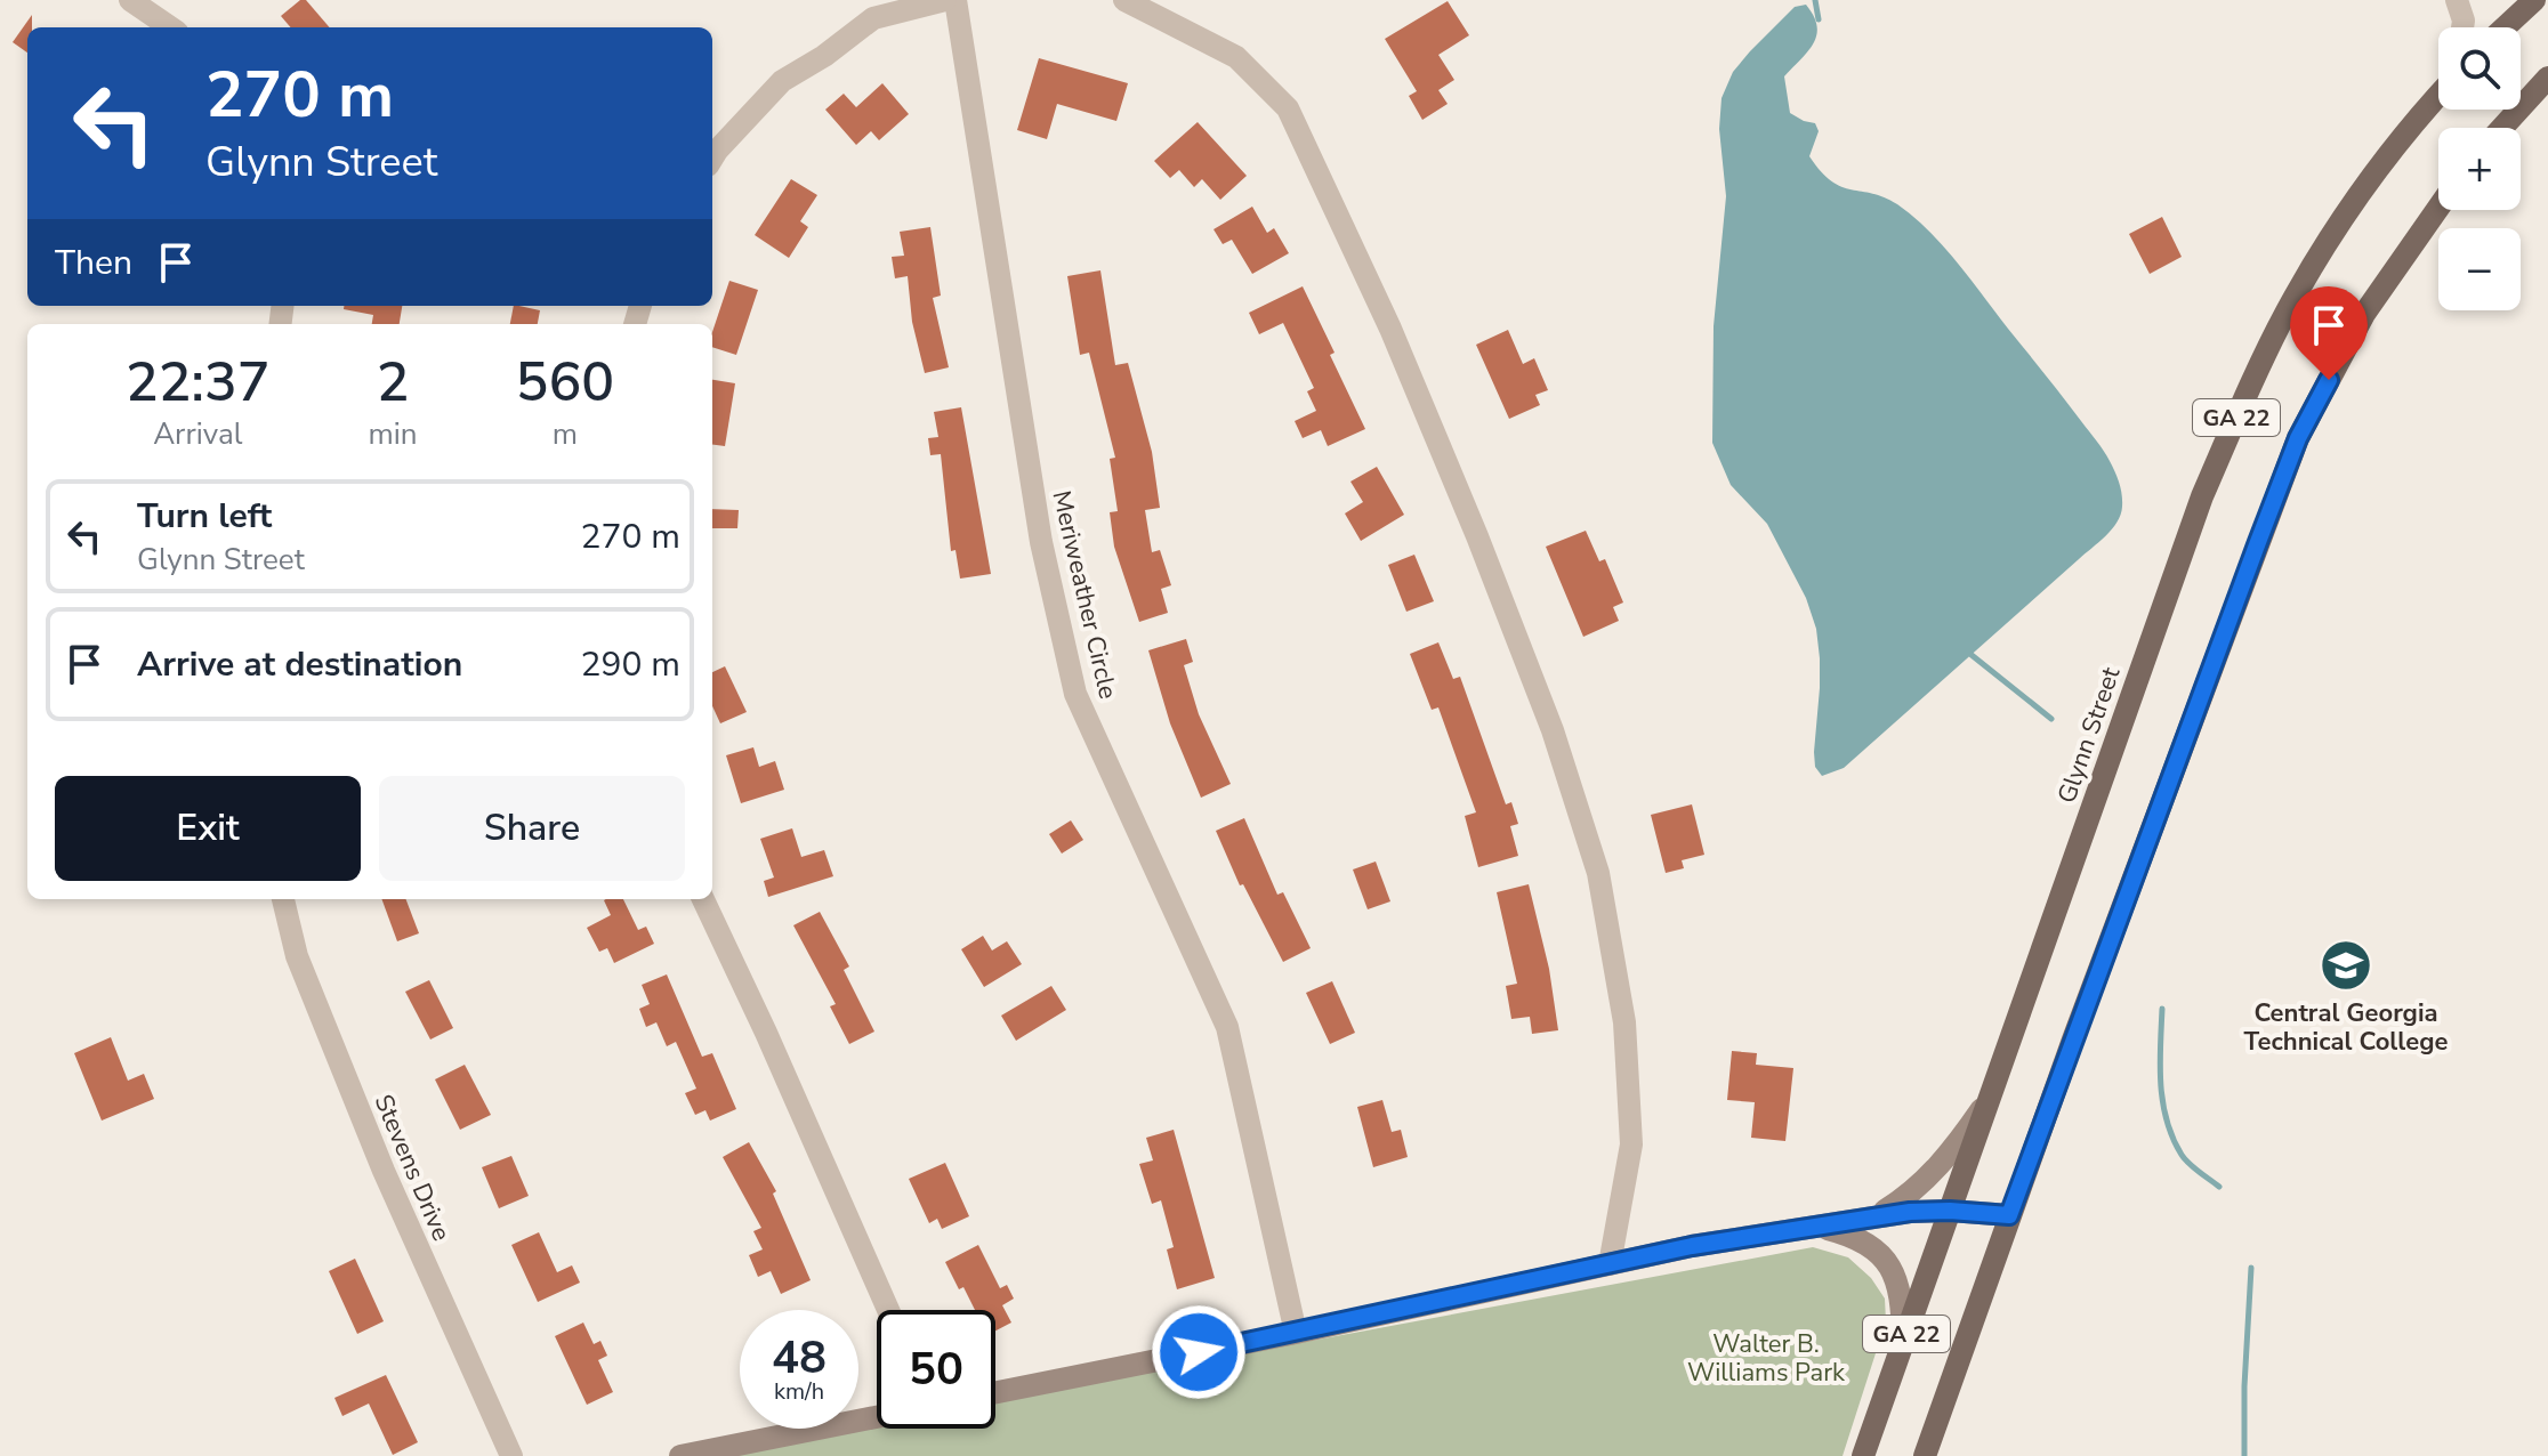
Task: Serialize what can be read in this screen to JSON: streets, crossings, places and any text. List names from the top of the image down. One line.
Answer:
{"streets":{"main road":["GA 22","Glynn Street"],"street":["Meriweather Circle","Stevens Drive"]},"parks":["Walter B. Williams Park"],"places":{"school or university":["Central Georgia Technical College"]},"page":{"map_buttons":["+","−"],"turn":["270 m","Glynn Street"],"then":"Then","eta":["22:37","Arrival","2","min","560","m"],"list":[{"name":"Turn left","note":"Glynn Street","value":"270 m"},{"name":"Arrive at destination","value":"290 m"}],"buttons":["Exit","Share"],"speed":"48 km/h","limit":"50"}}
